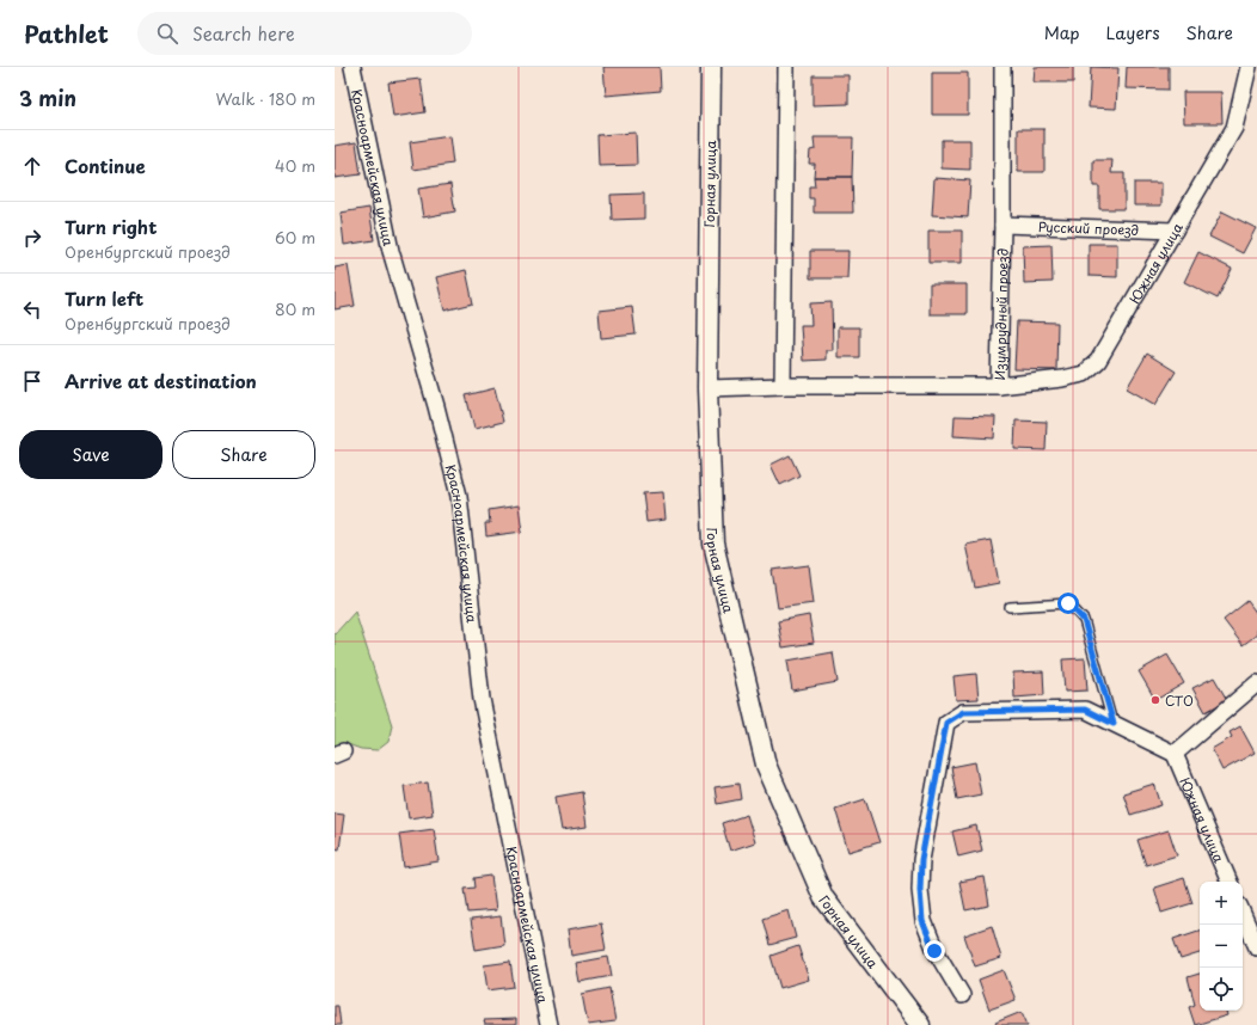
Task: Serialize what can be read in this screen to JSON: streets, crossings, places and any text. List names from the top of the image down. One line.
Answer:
{"streets":{"street":["Красноармейская улица","Горная улица","Русский проезд","Южная улица","Изумрудный проезд"]},"crossings":[["Горная улица","Изумрудный проезд"],["Русский проезд","Южная улица"],["Русский проезд","Изумрудный проезд"],["Южная улица","Изумрудный проезд"]],"places":["СТО"],"page":{"header":"Pathlet","search":"Search here","nav":["Map","Layers","Share"],"heading":["3 min","Walk · 180 m"],"list":[["Continue","40 m"],["Turn right","Оренбургский проезд","60 m"],["Turn left","Оренбургский проезд","80 m"],"Arrive at destination"],"buttons":["Save","Share"],"map_buttons":["+","−"]}}
